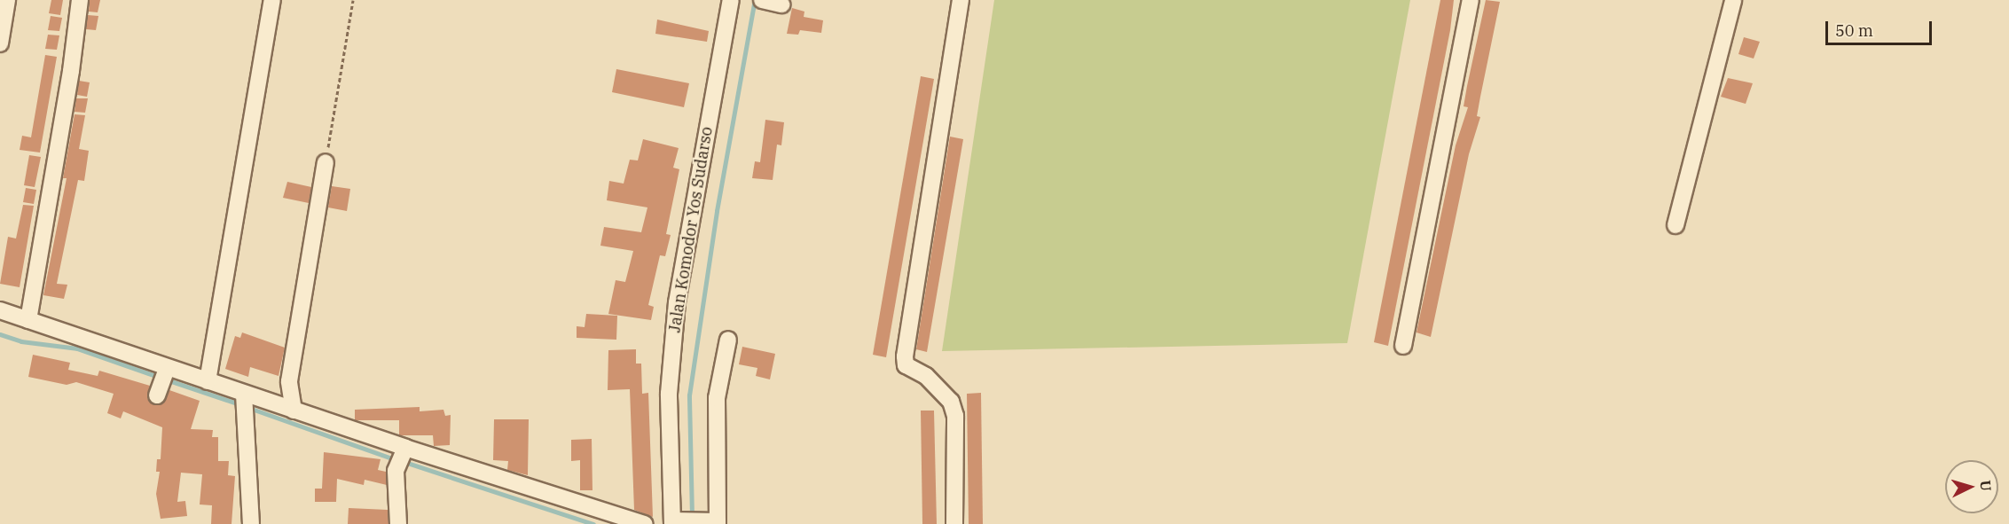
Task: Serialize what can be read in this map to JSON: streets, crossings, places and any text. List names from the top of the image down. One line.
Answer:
{"streets":{"street":["Jalan Komodor Yos Sudarso"]},"scale_bar":"50 m","north":"right"}
